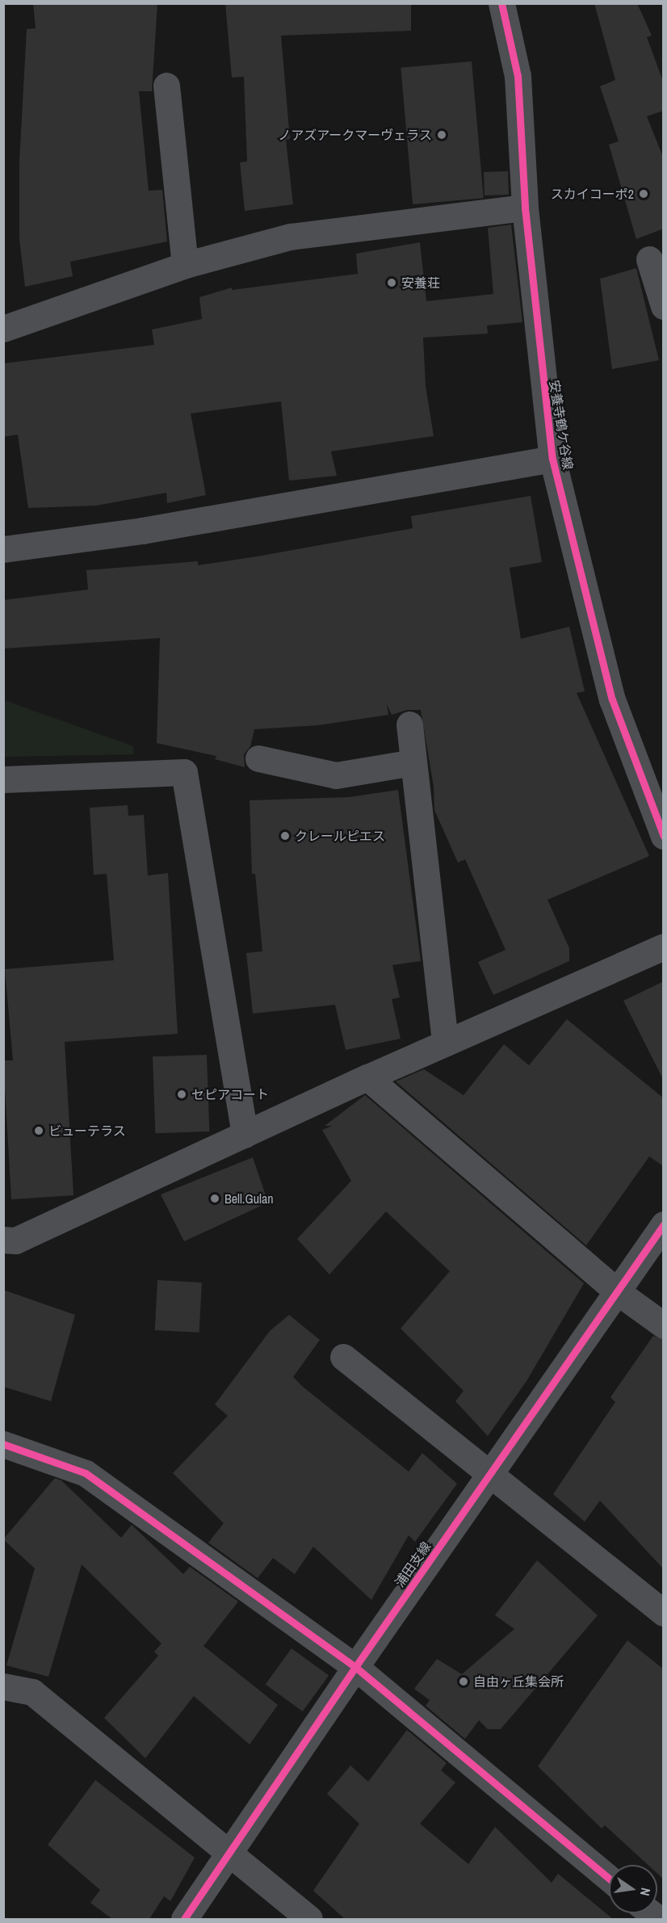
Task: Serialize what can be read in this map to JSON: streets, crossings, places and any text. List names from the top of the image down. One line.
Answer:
{"streets":{"street":["安養寺鶴ケ谷線","浦田支線"]},"places":["ノアズアークマーヴェラス","スカイコーポ2","安養荘","クレールピエス","セピアコート","ビューテラス","Bell.Gulan","自由ヶ丘集会所"],"north":"right"}
